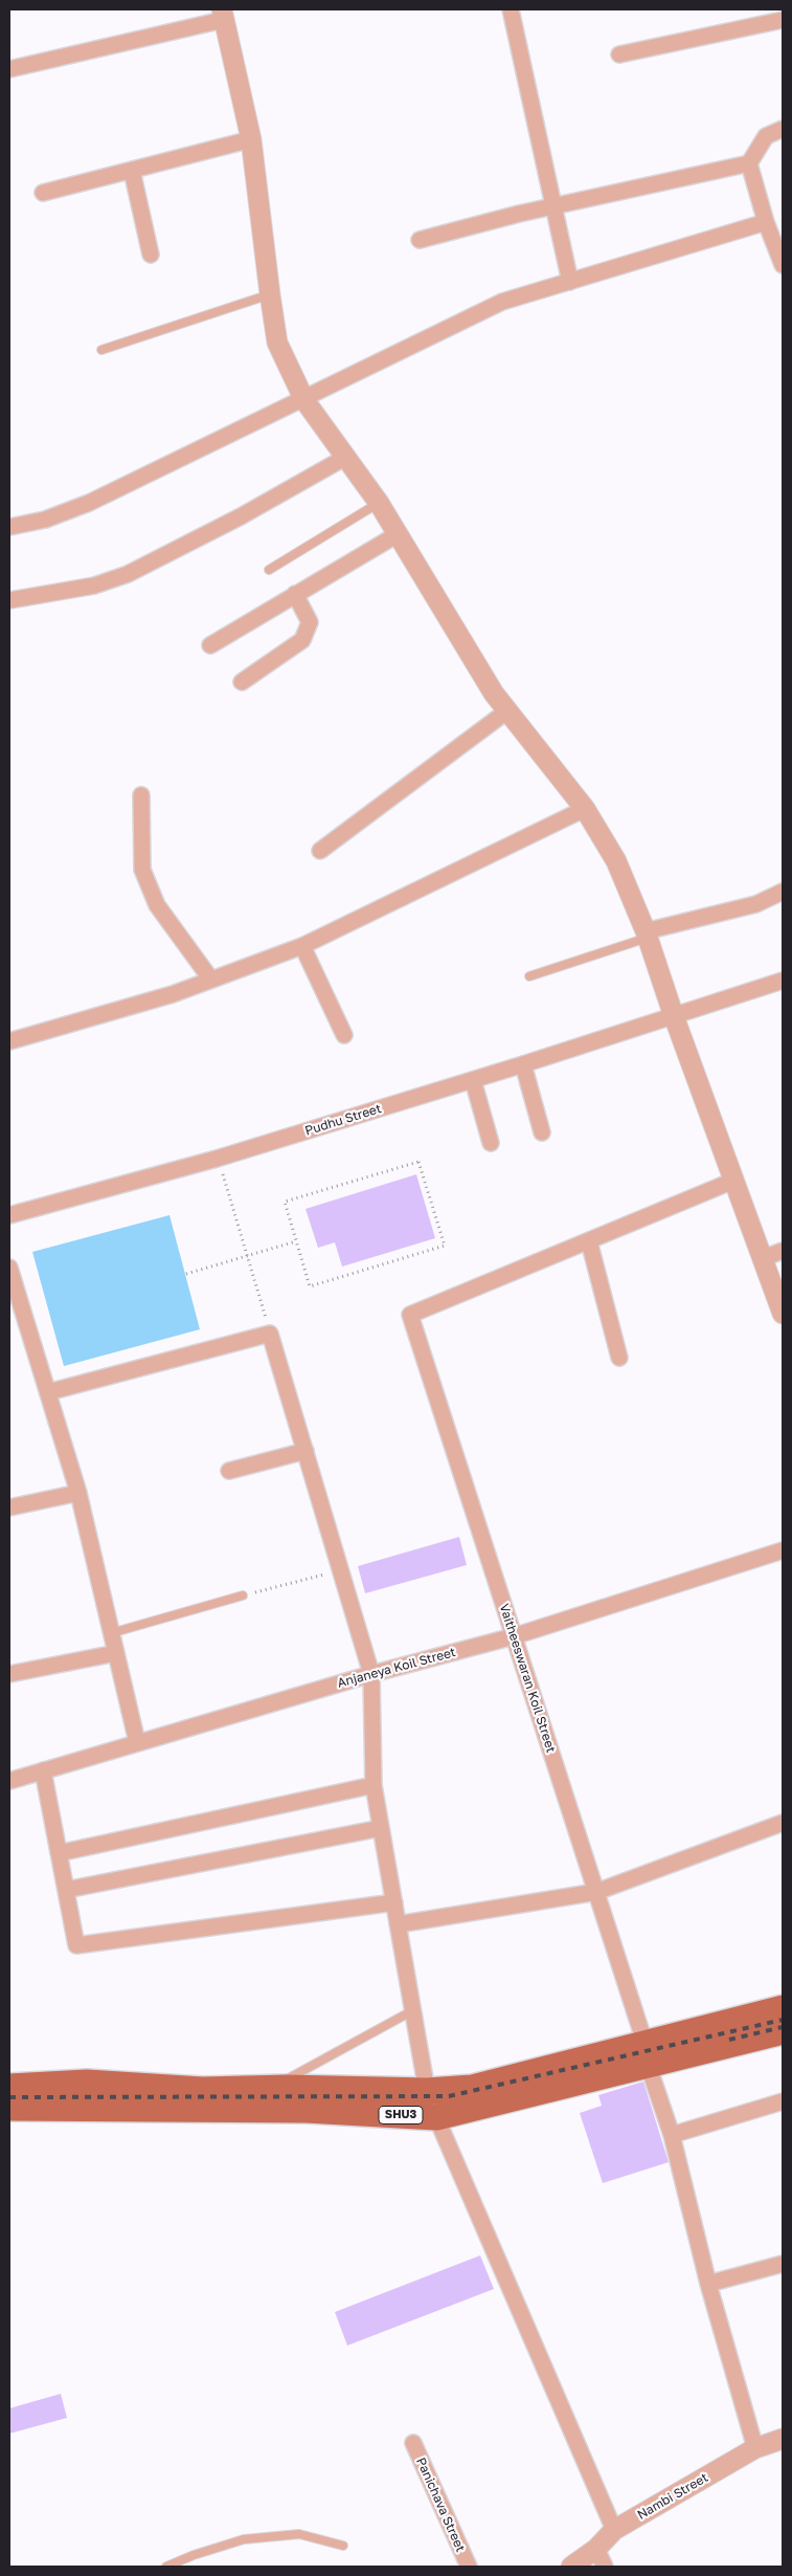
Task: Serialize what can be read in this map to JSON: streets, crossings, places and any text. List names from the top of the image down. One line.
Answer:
{"streets":{"main road":["SHU3"],"street":["Pudhu Street","Anjaneya Koil Street","Vaitheeswaran Koil Street","Nambi Street","Panichava Street"]},"crossings":[["Anjaneya Koil Street","Vaitheeswaran Koil Street"],["Vaitheeswaran Koil Street","SHU3"],["Vaitheeswaran Koil Street","Nambi Street"]]}
